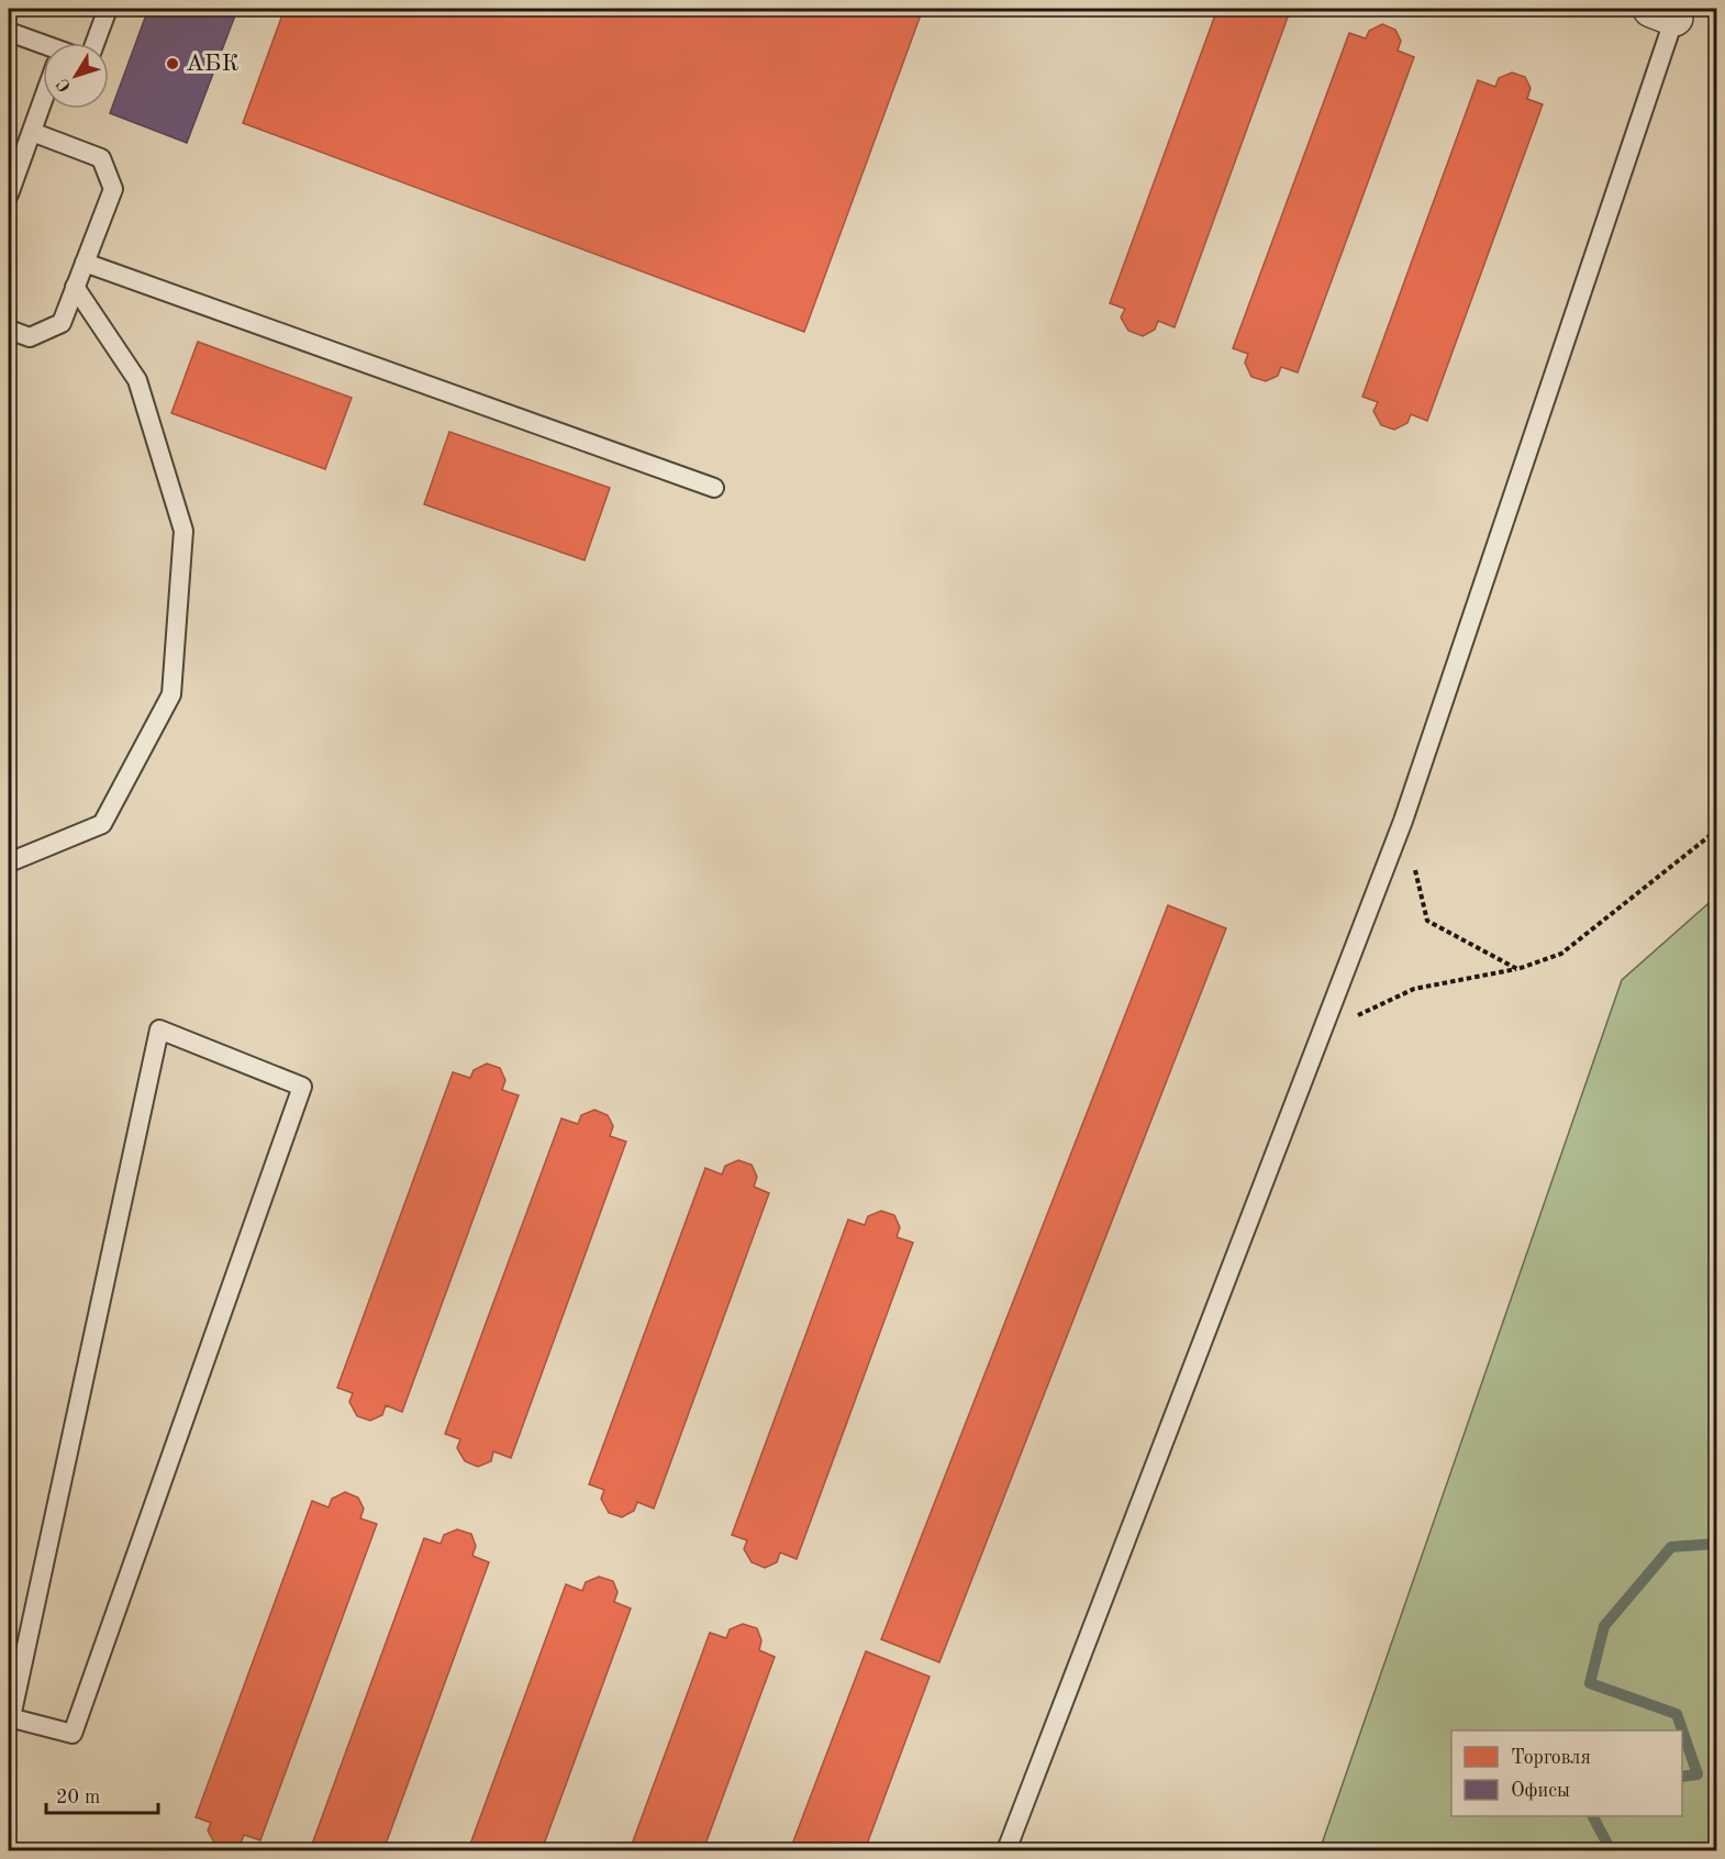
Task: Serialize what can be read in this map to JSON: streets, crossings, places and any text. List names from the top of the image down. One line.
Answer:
{"places":["АБК"],"legend":["Торговля","Офисы"],"scale_bar":"20 m","north":"bottom left"}
